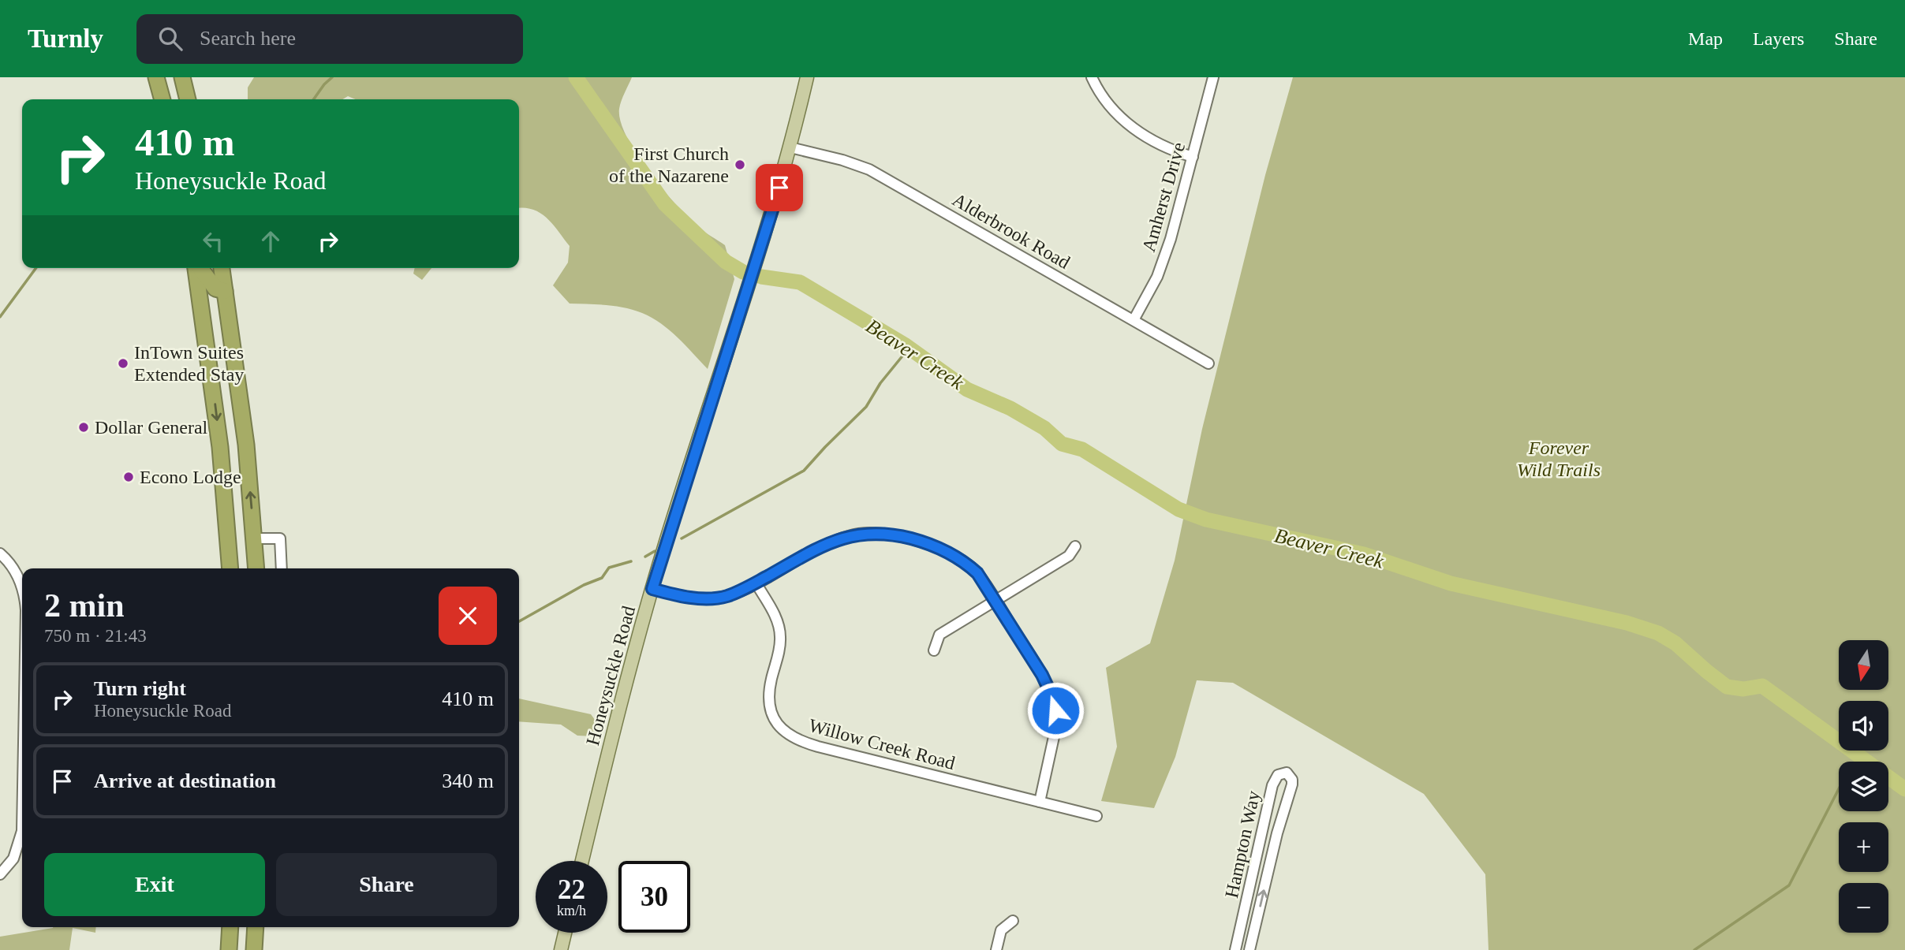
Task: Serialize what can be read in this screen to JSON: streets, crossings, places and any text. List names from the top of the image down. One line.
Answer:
{"streets":{"main road":["Honeysuckle Road"],"street":["Amherst Drive","Alderbrook Road","Willow Creek Road","Hampton Way"]},"crossings":[["Amherst Drive","Alderbrook Road"],["Alderbrook Road","Honeysuckle Road"]],"water":["Beaver Creek"],"parks":["Forever Wild Trails"],"places":["First Church of the Nazarene","InTown Suites Extended Stay","Dollar General","Econo Lodge"],"north":"bottom","page":{"header":"Turnly","search":"Search here","nav":["Map","Layers","Share"],"turn":["410 m","Honeysuckle Road"],"heading":["2 min","750 m · 21:43"],"map_buttons":["+","−"],"list":[{"name":"Turn right","note":"Honeysuckle Road","value":"410 m"},{"name":"Arrive at destination","value":"340 m"}],"buttons":["Exit","Share"],"speed":"22 km/h","limit":"30"}}
